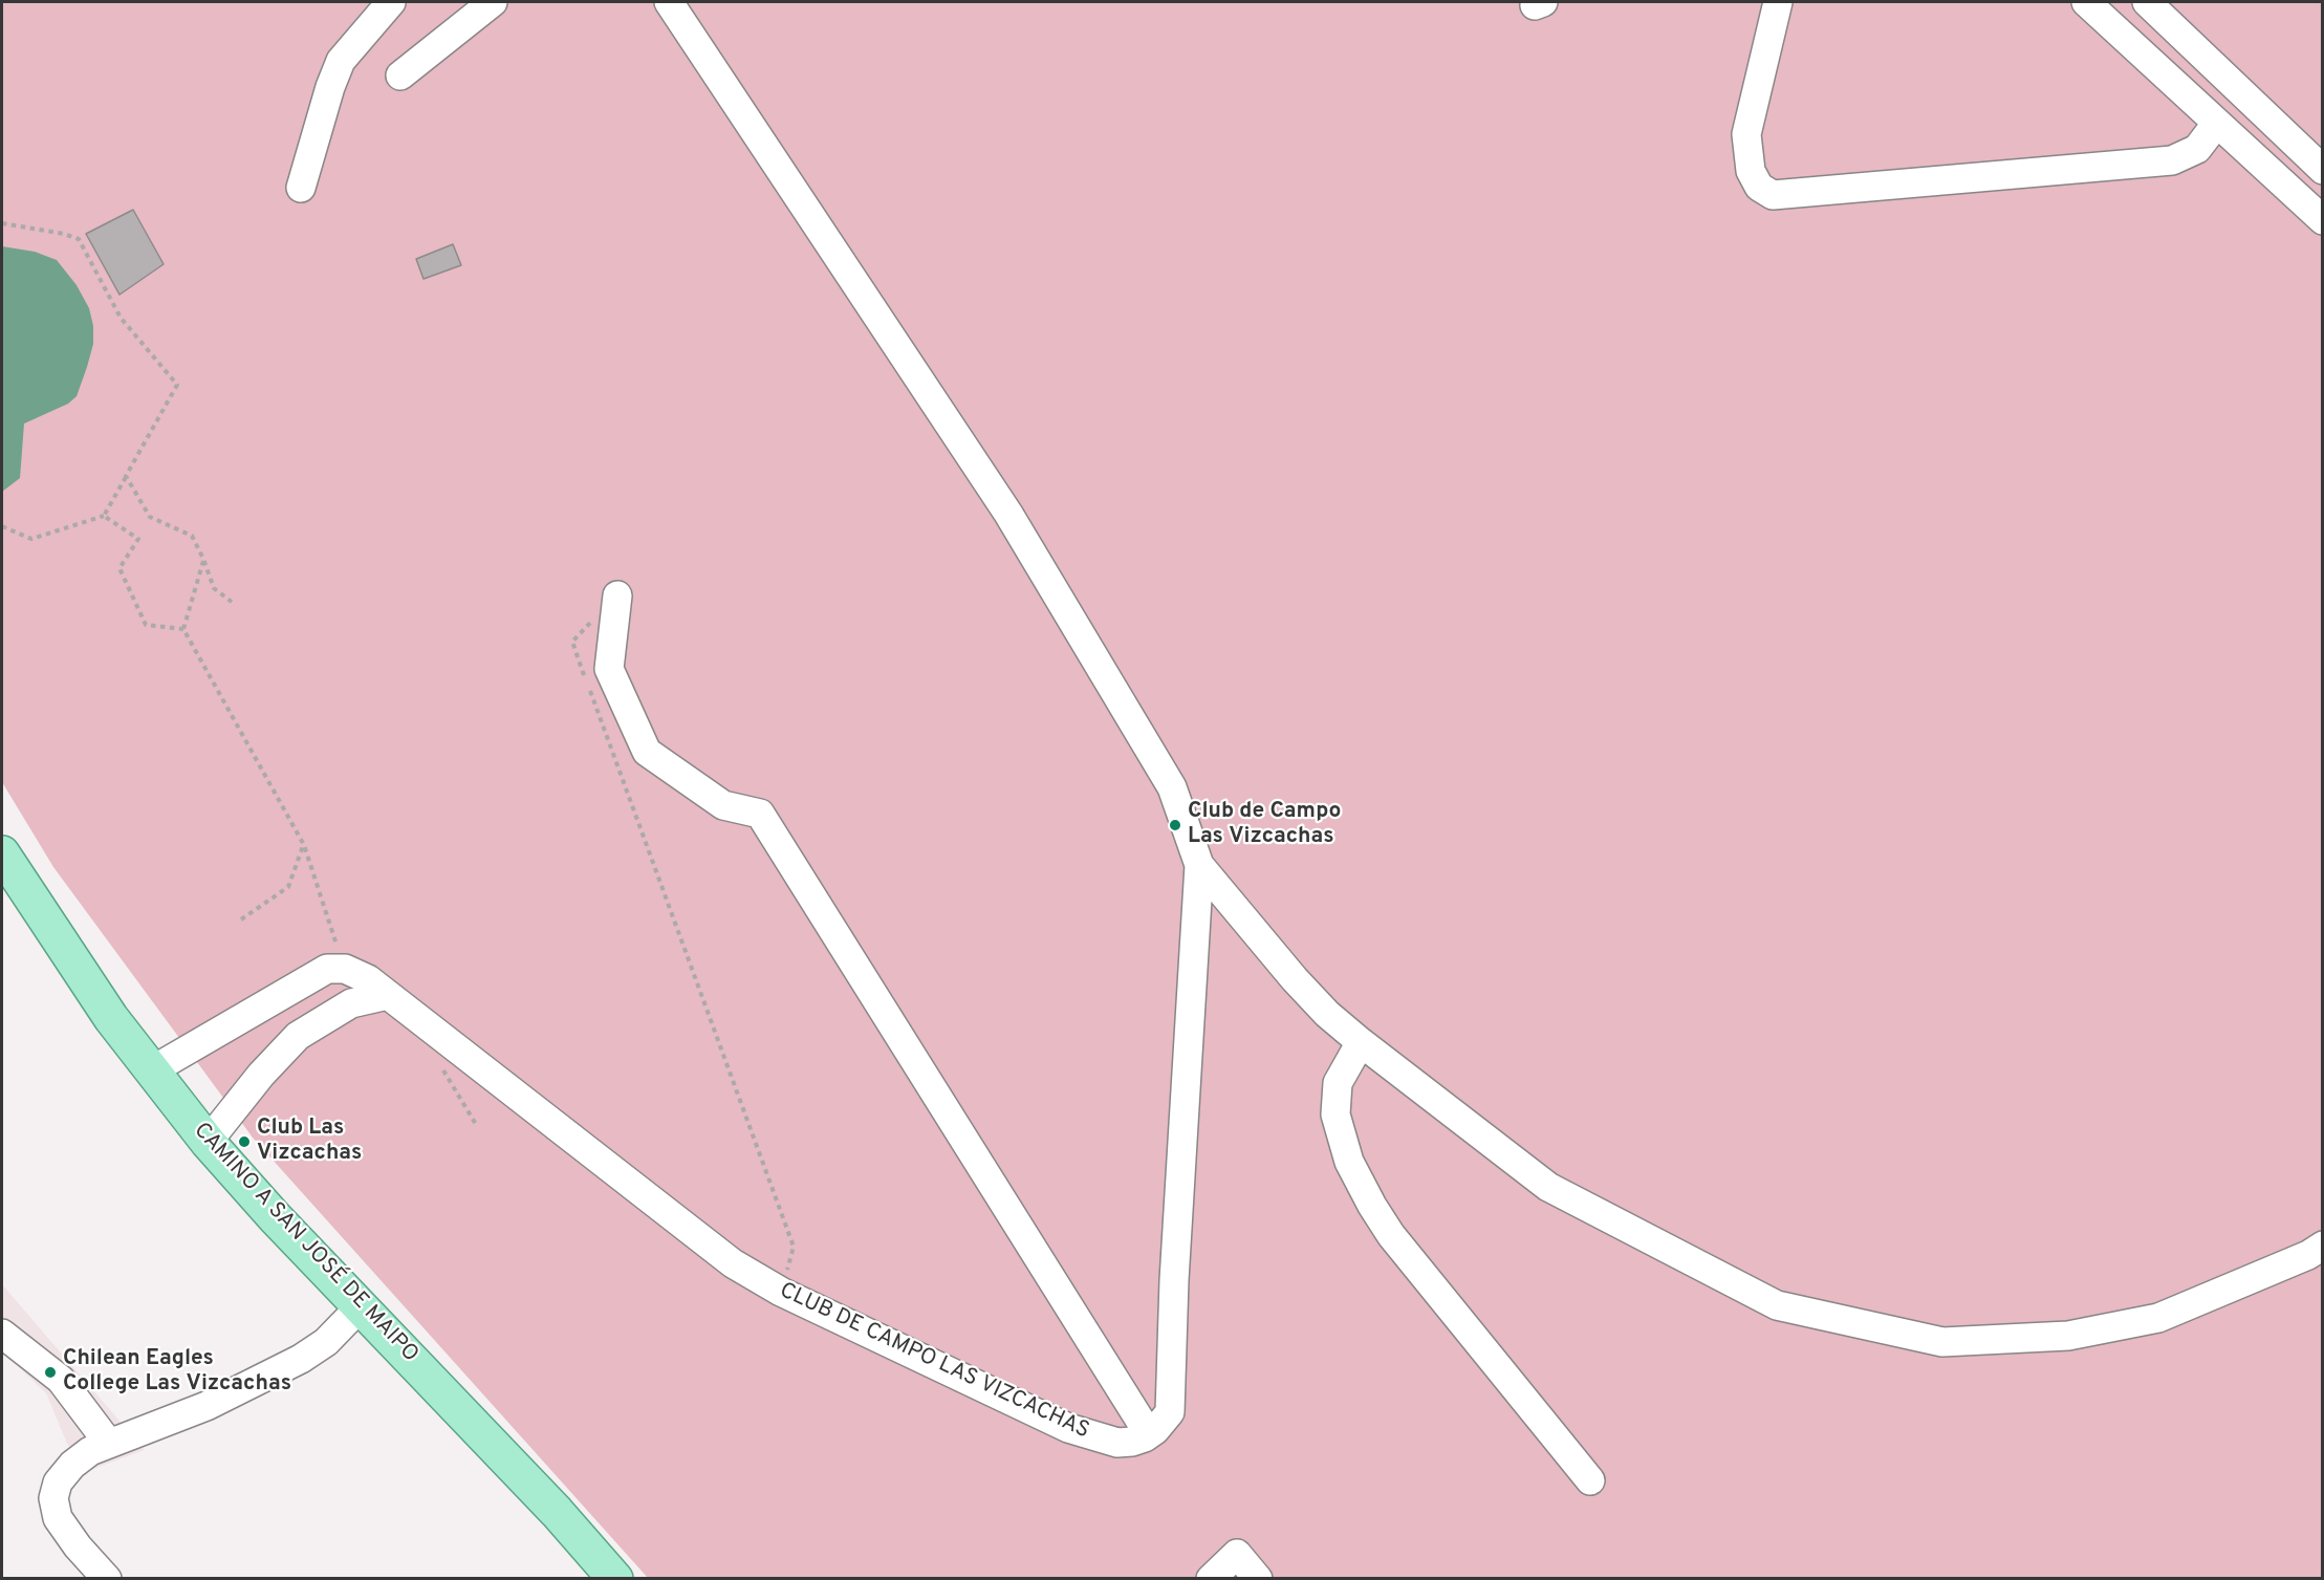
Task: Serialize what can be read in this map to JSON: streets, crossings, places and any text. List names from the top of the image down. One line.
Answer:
{"streets":{"main road":["CAMINO A SAN JOSÉ DE MAIPO"],"lane":["CLUB DE CAMPO LAS VIZCACHAS"]},"places":["Club de Campo Las Vizcachas","Club Las Vizcachas","Chilean Eagles College Las Vizcachas"]}
